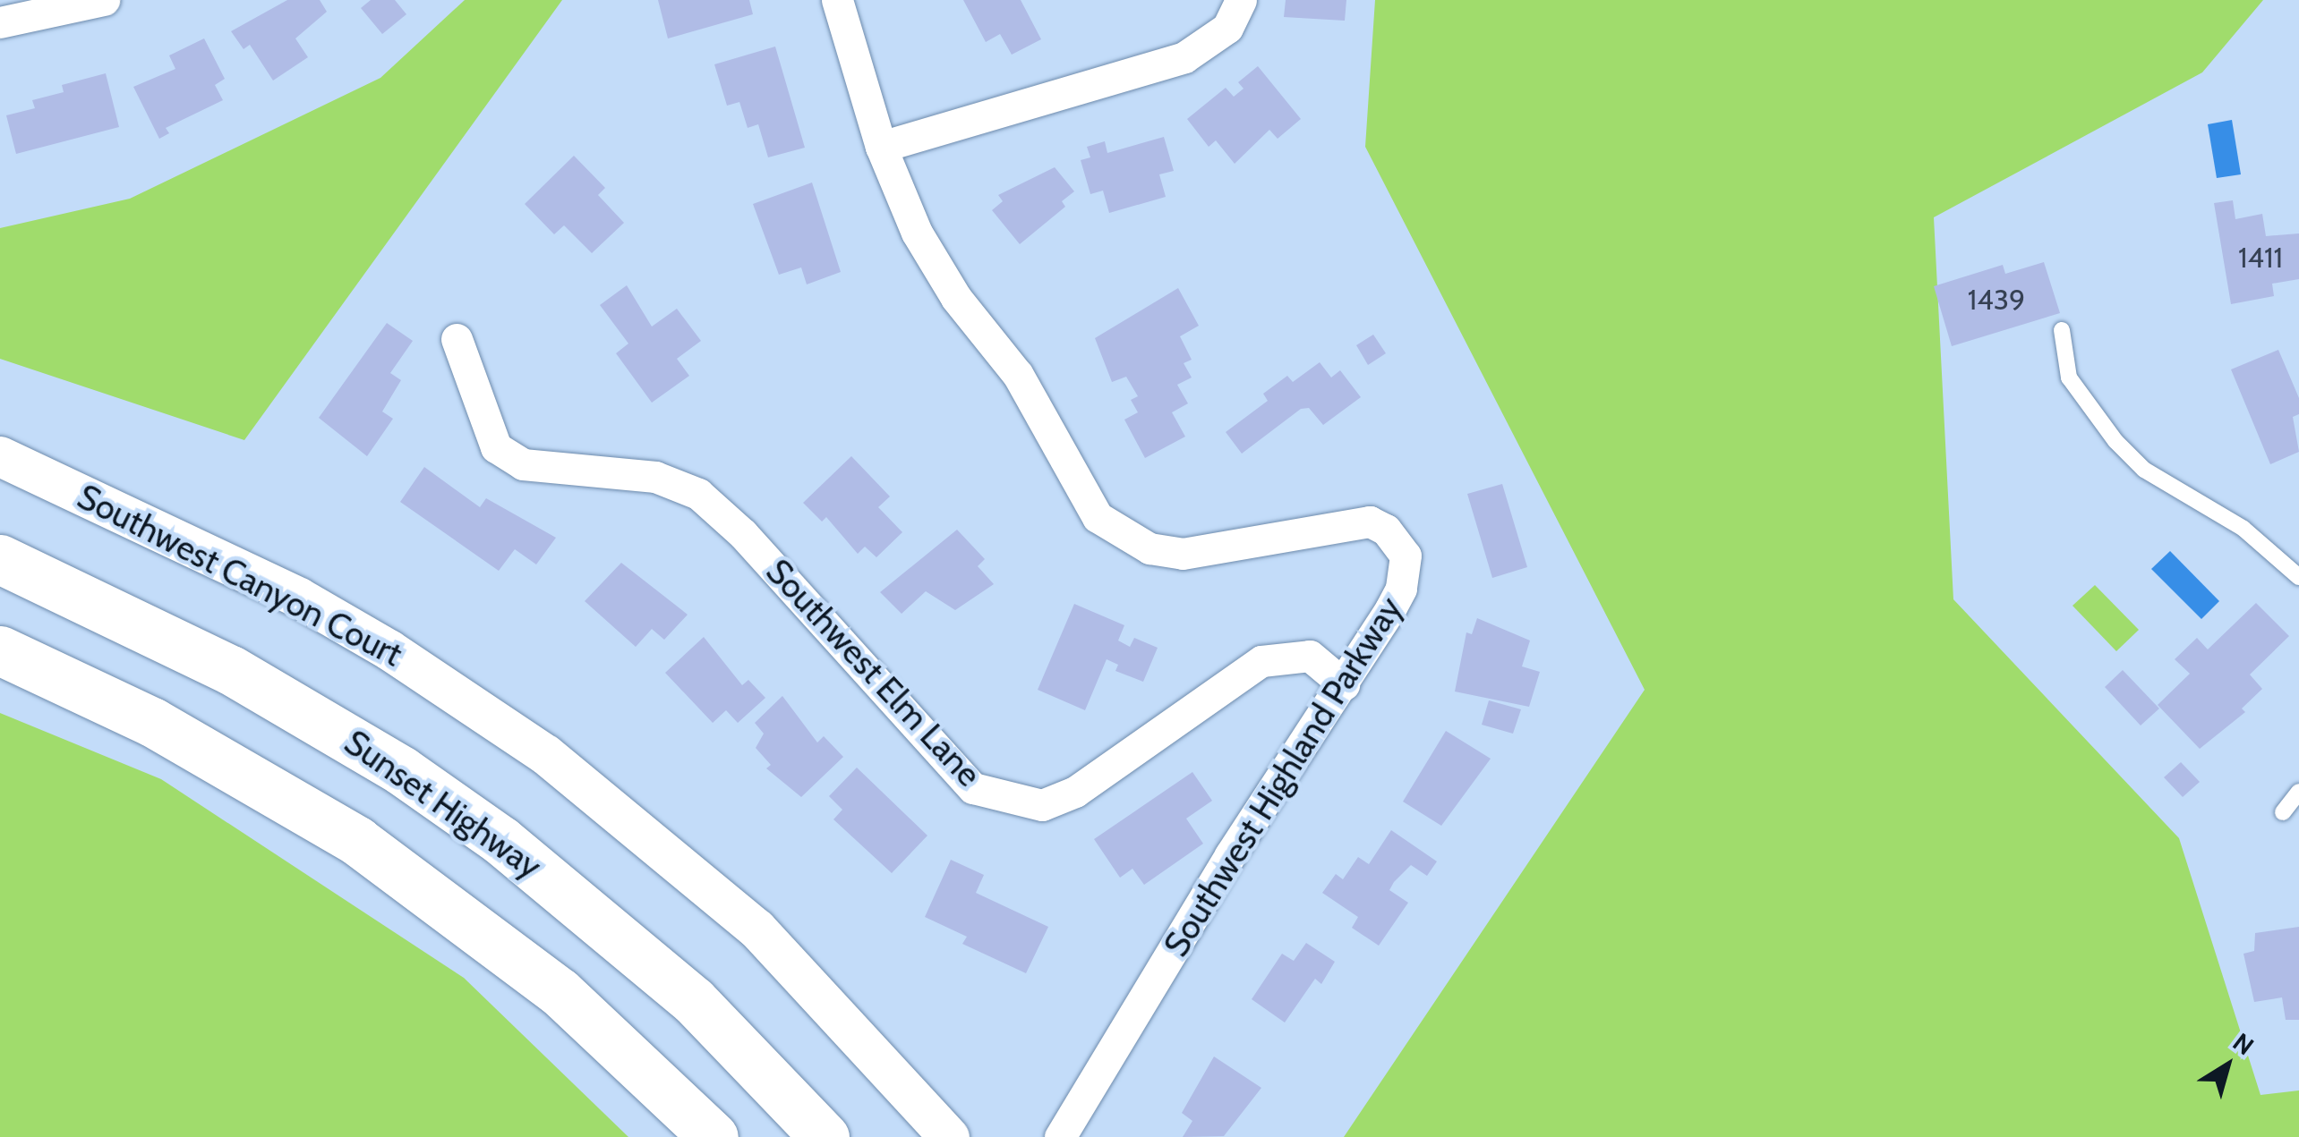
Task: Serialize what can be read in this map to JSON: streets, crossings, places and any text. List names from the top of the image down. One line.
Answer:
{"streets":{"highway":["Sunset Highway"],"street":["Southwest Canyon Court","Southwest Elm Lane","Southwest Highland Parkway"]},"crossings":[["Southwest Elm Lane","Southwest Highland Parkway"]],"house_numbers":["1411","1439"],"north":"top right"}
